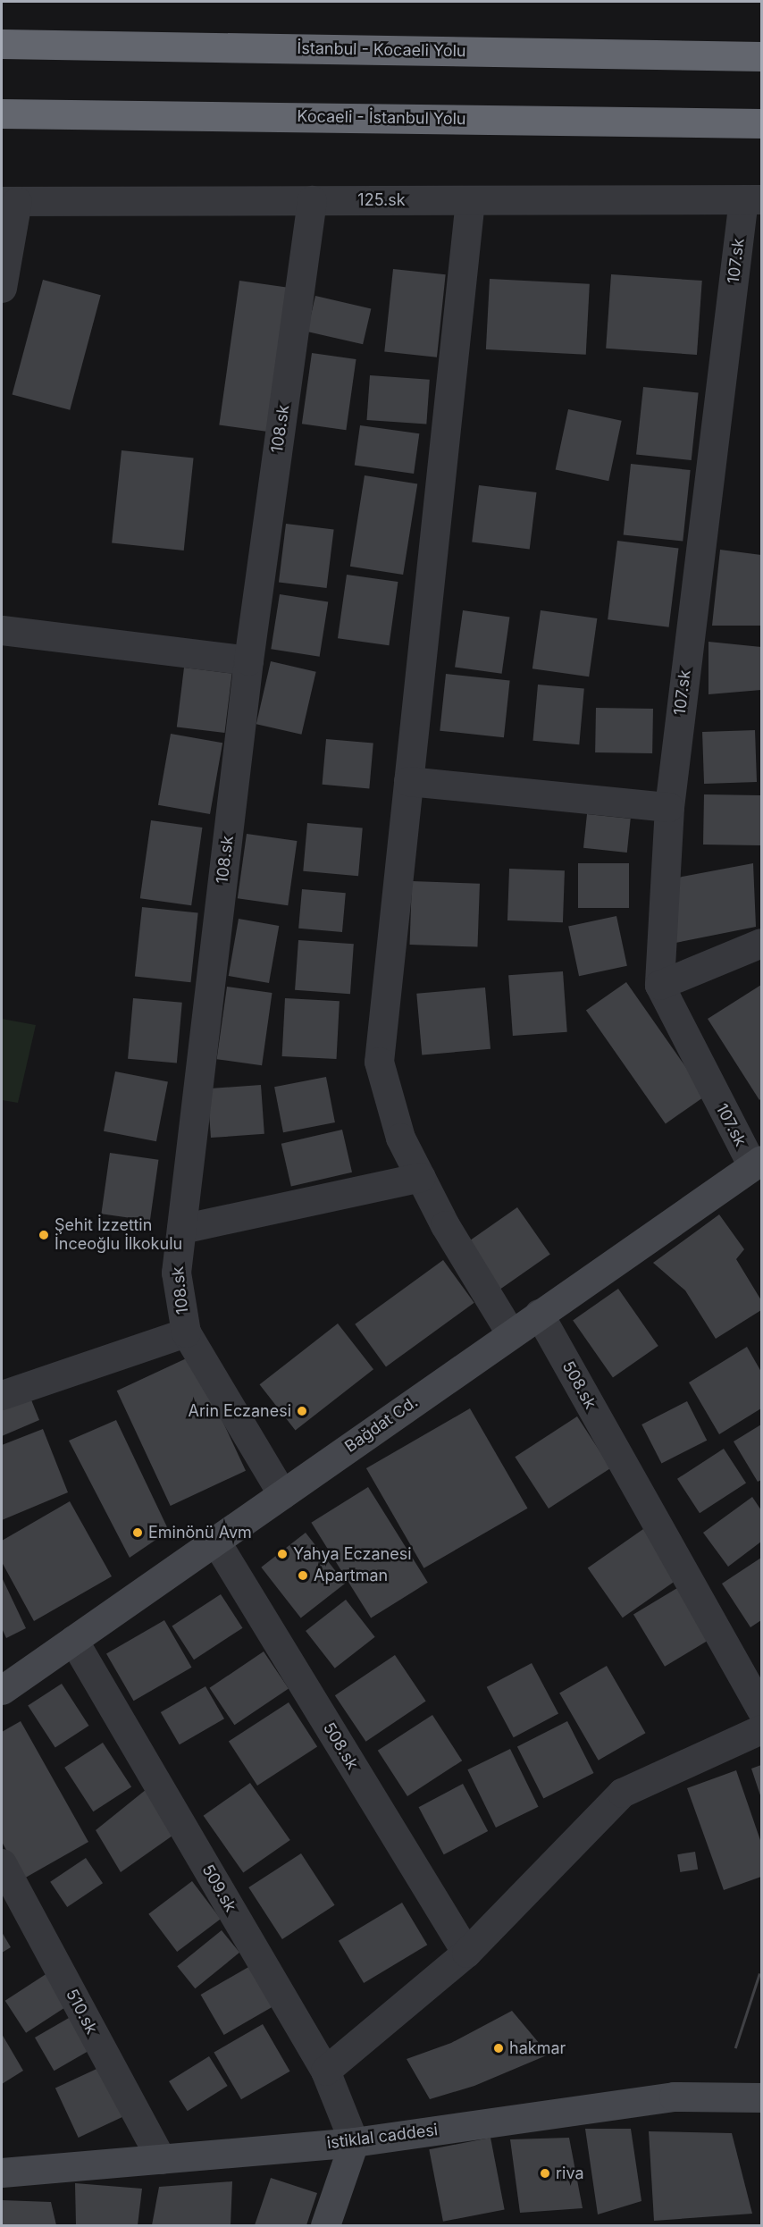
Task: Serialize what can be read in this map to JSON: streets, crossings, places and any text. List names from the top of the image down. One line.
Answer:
{"streets":{"highway":["İstanbul - Kocaeli Yolu","Kocaeli - İstanbul Yolu"],"main road":["Bağdat Cd.","istiklal caddesi"],"street":["125.sk","107.sk","108.sk","508.sk","509.sk","510.sk"]},"crossings":[["125.sk","107.sk"],["125.sk","108.sk"],["107.sk","Bağdat Cd."],["108.sk","Bağdat Cd."],["508.sk","Bağdat Cd."],["Bağdat Cd.","509.sk"],["509.sk","istiklal caddesi"],["510.sk","istiklal caddesi"]],"places":["Şehit İzzettin İnceoğlu İlkokulu","Arin Eczanesi","Eminönü Avm","Yahya Eczanesi","Apartman","hakmar","riva"]}
